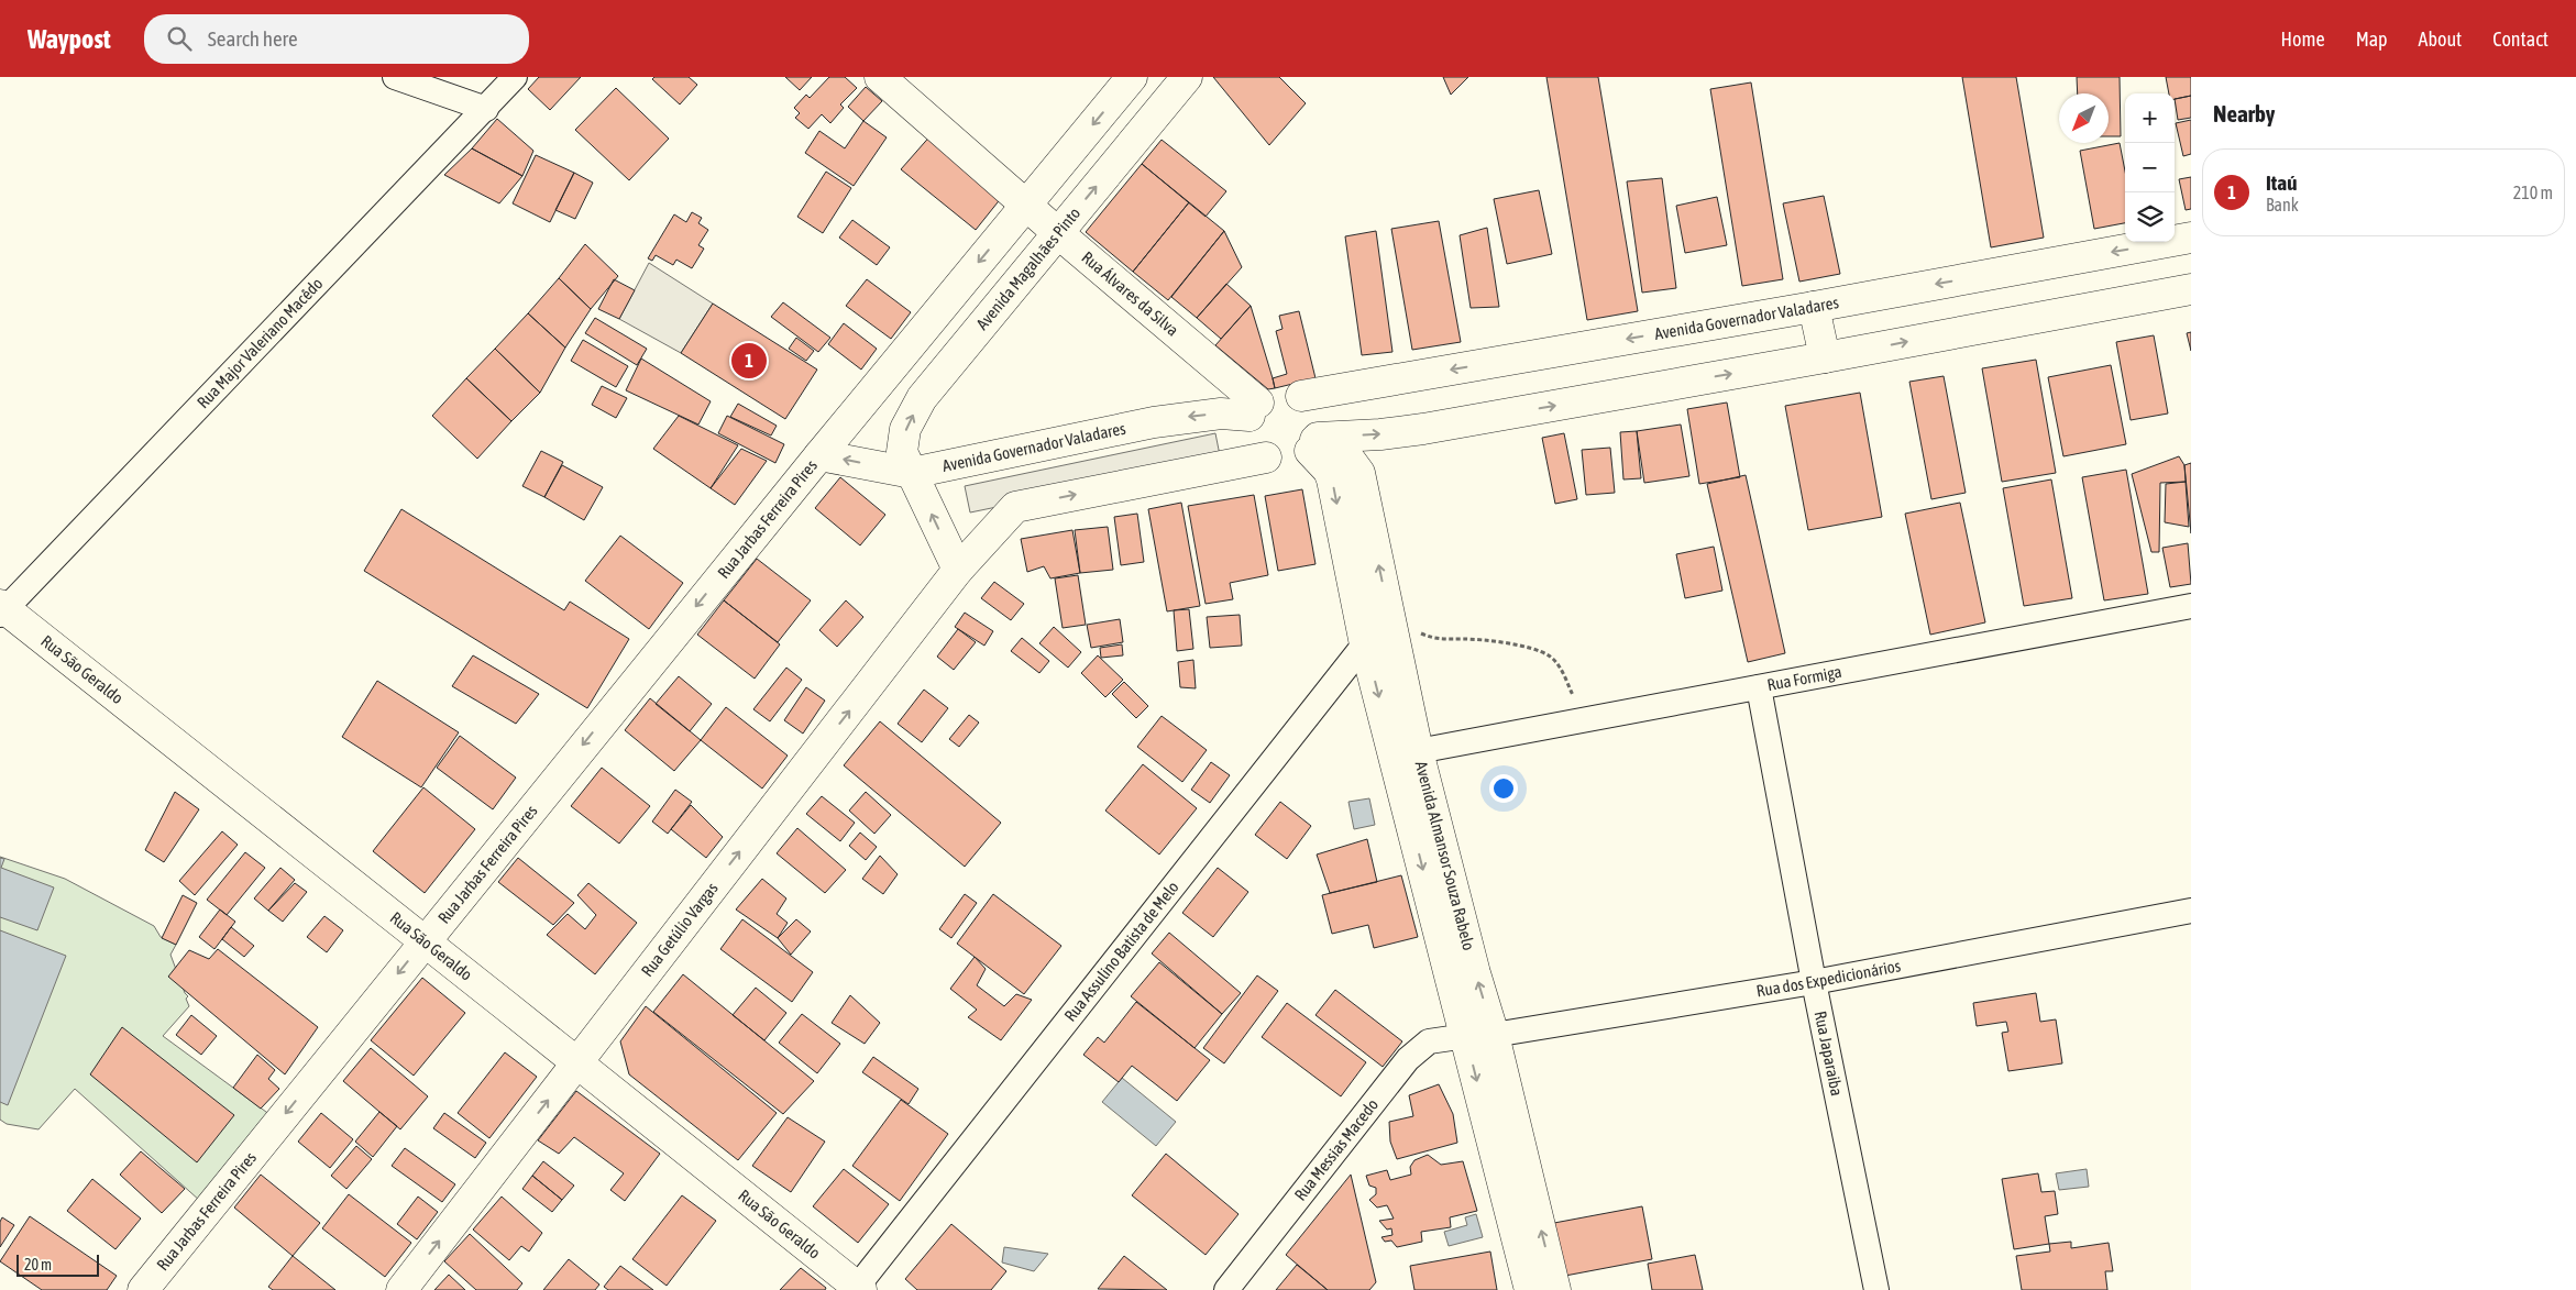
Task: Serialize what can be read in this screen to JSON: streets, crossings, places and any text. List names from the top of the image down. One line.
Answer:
{"streets":{"street":["Avenida Magalhães Pinto","Rua Álvares da Silva","Avenida Governador Valadares","Rua Major Valeriano Macêdo","Rua Jarbas Ferreira Pires","Rua São Geraldo","Rua Formiga","Avenida Almansor Souza Rabelo","Rua Getúlio Vargas","Rua Assulino Batista de Melo","Rua dos Expedicionários","Rua Japaraiba","Rua Messias Macedo"]},"crossings":[["Avenida Magalhães Pinto","Rua Álvares da Silva"],["Avenida Magalhães Pinto","Avenida Governador Valadares"],["Rua Álvares da Silva","Avenida Governador Valadares"],["Rua Álvares da Silva","Avenida Almansor Souza Rabelo"],["Rua Álvares da Silva","Rua Getúlio Vargas"],["Avenida Governador Valadares","Rua Jarbas Ferreira Pires"],["Avenida Governador Valadares","Avenida Almansor Souza Rabelo"],["Avenida Governador Valadares","Rua Getúlio Vargas"],["Rua Major Valeriano Macêdo","Rua São Geraldo"],["Rua Jarbas Ferreira Pires","Rua São Geraldo"],["Rua São Geraldo","Rua Getúlio Vargas"],["Rua São Geraldo","Rua Assulino Batista de Melo"],["Rua Formiga","Avenida Almansor Souza Rabelo"],["Rua Formiga","Rua Japaraiba"],["Avenida Almansor Souza Rabelo","Rua Getúlio Vargas"],["Avenida Almansor Souza Rabelo","Rua Assulino Batista de Melo"],["Avenida Almansor Souza Rabelo","Rua dos Expedicionários"],["Avenida Almansor Souza Rabelo","Rua Messias Macedo"],["Rua dos Expedicionários","Rua Japaraiba"],["Rua dos Expedicionários","Rua Messias Macedo"]],"one_way":["Rua Jarbas Ferreira Pires","Rua Getúlio Vargas"],"scale_bar":"20 m","north":"bottom left","page":{"header":"Waypost","search":"Search here","nav":["Home","Map","About","Contact"],"heading":"Nearby","map_buttons":["+","−"],"list":[{"mark":"1","name":"Itaú","note":"Bank","value":"210 m"}],"pins":"1","scale":"20 m"}}
